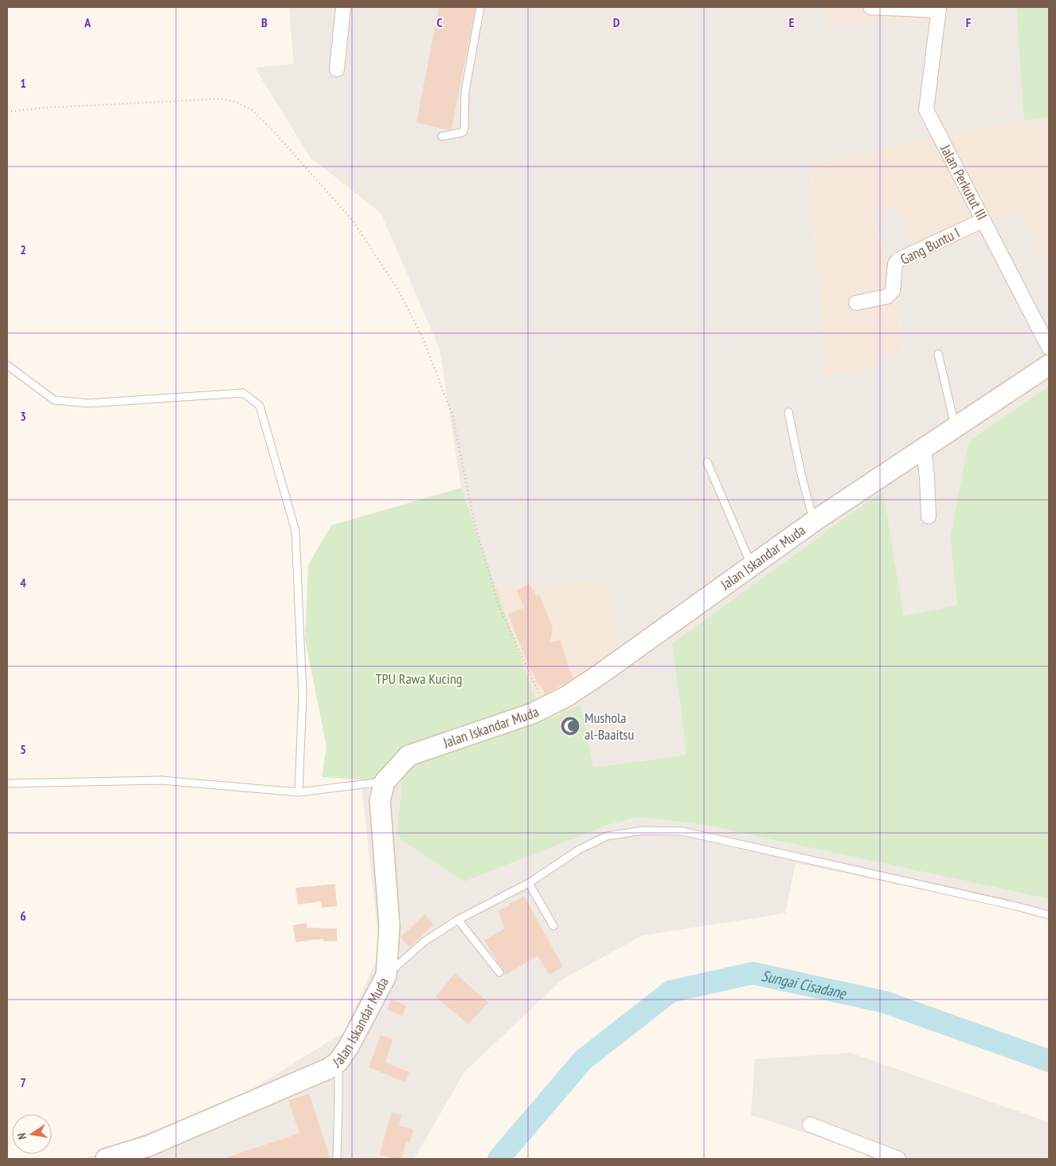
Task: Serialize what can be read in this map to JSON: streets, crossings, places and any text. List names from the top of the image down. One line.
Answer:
{"streets":{"street":["Jalan Perkutut III","Gang Buntu I","Jalan Iskandar Muda"]},"crossings":[["Jalan Perkutut III","Gang Buntu I"]],"water":["Sungai Cisadane"],"parks":["TPU Rawa Kucing"],"places":{"mosque":["Mushola al-Baaitsu"]},"north":"left","grid":{"columns":["A","B","C","D","E","F"],"rows":["1","2","3","4","5","6","7"]}}
